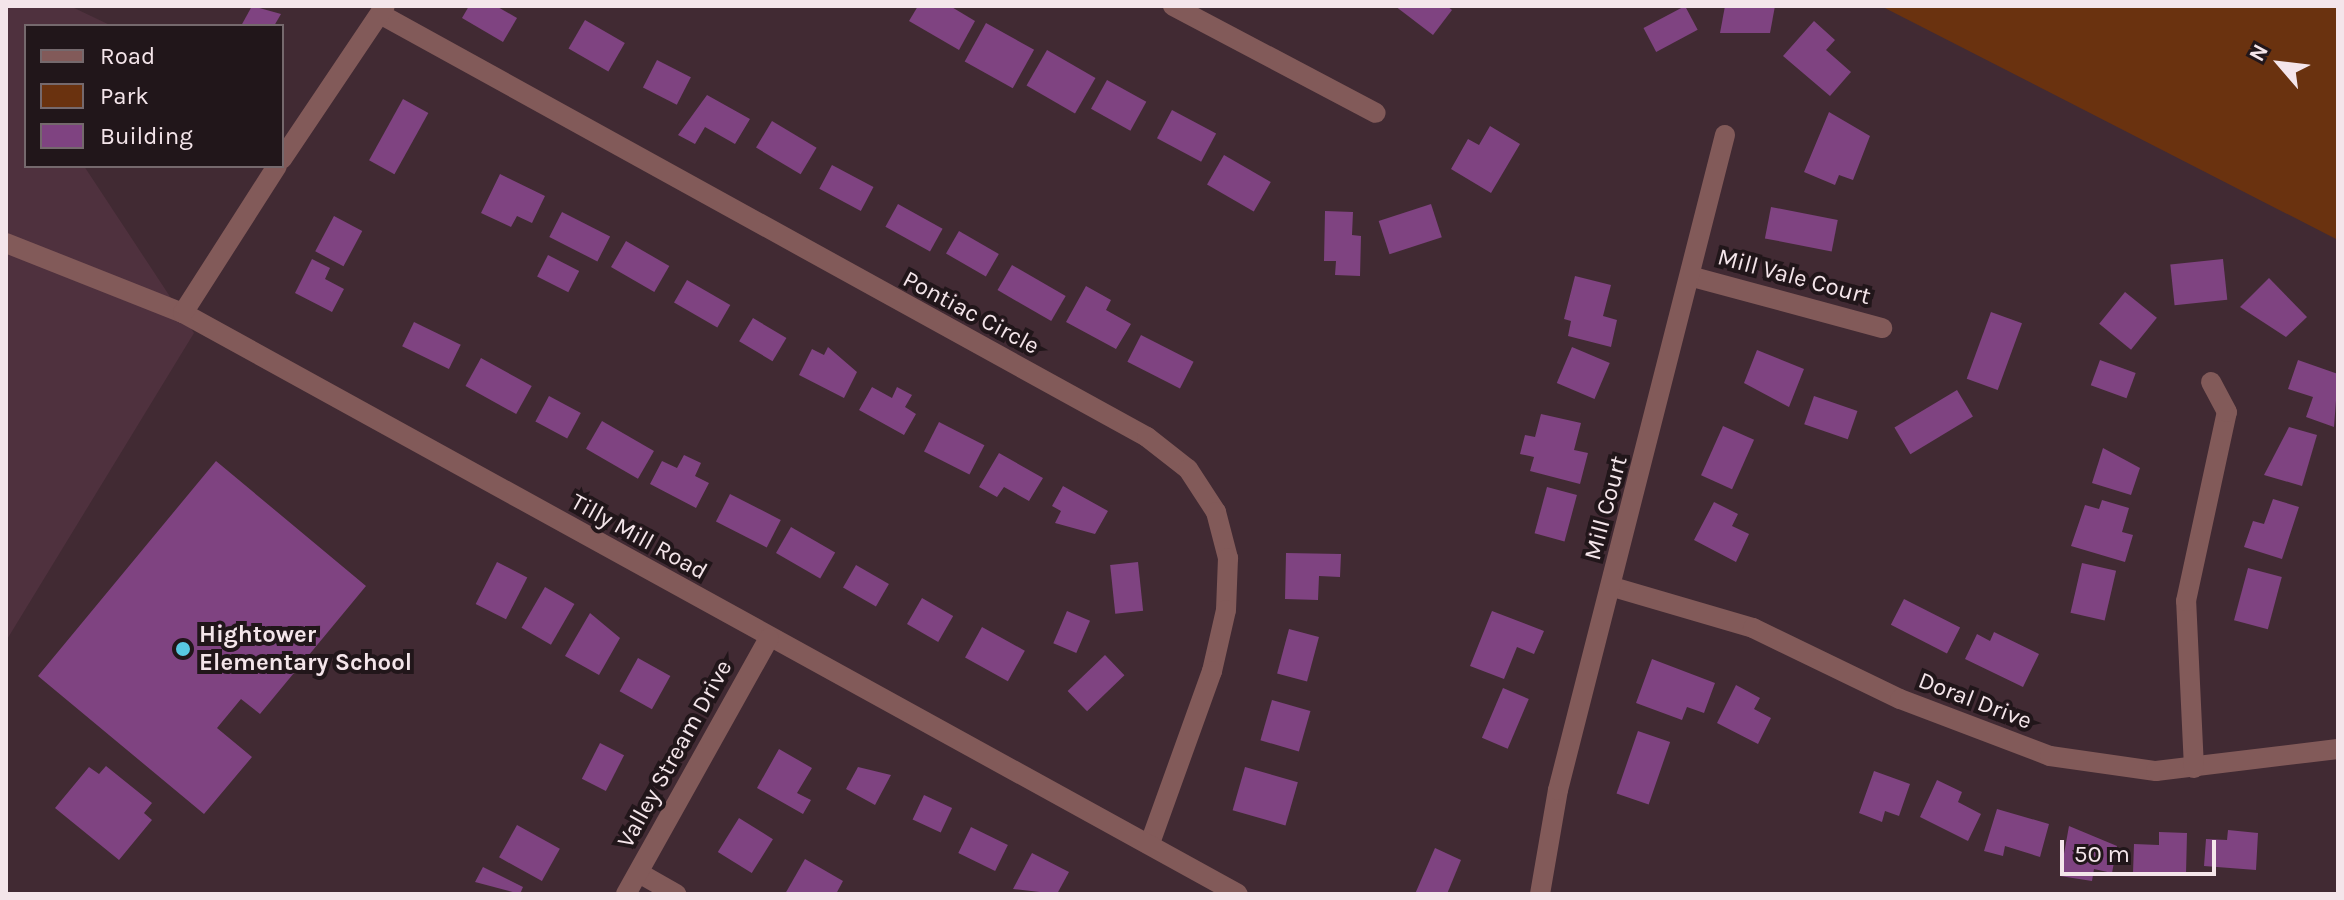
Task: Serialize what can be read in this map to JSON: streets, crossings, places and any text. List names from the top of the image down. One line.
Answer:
{"streets":{"street":["Mill Vale Court","Pontiac Circle","Mill Court","Tilly Mill Road","Doral Drive","Valley Stream Drive"]},"crossings":[["Mill Vale Court","Mill Court"],["Pontiac Circle","Tilly Mill Road"],["Mill Court","Doral Drive"],["Tilly Mill Road","Valley Stream Drive"]],"places":["Hightower Elementary School"],"legend":["Road","Park","Building"],"scale_bar":"50 m","north":"top left"}
